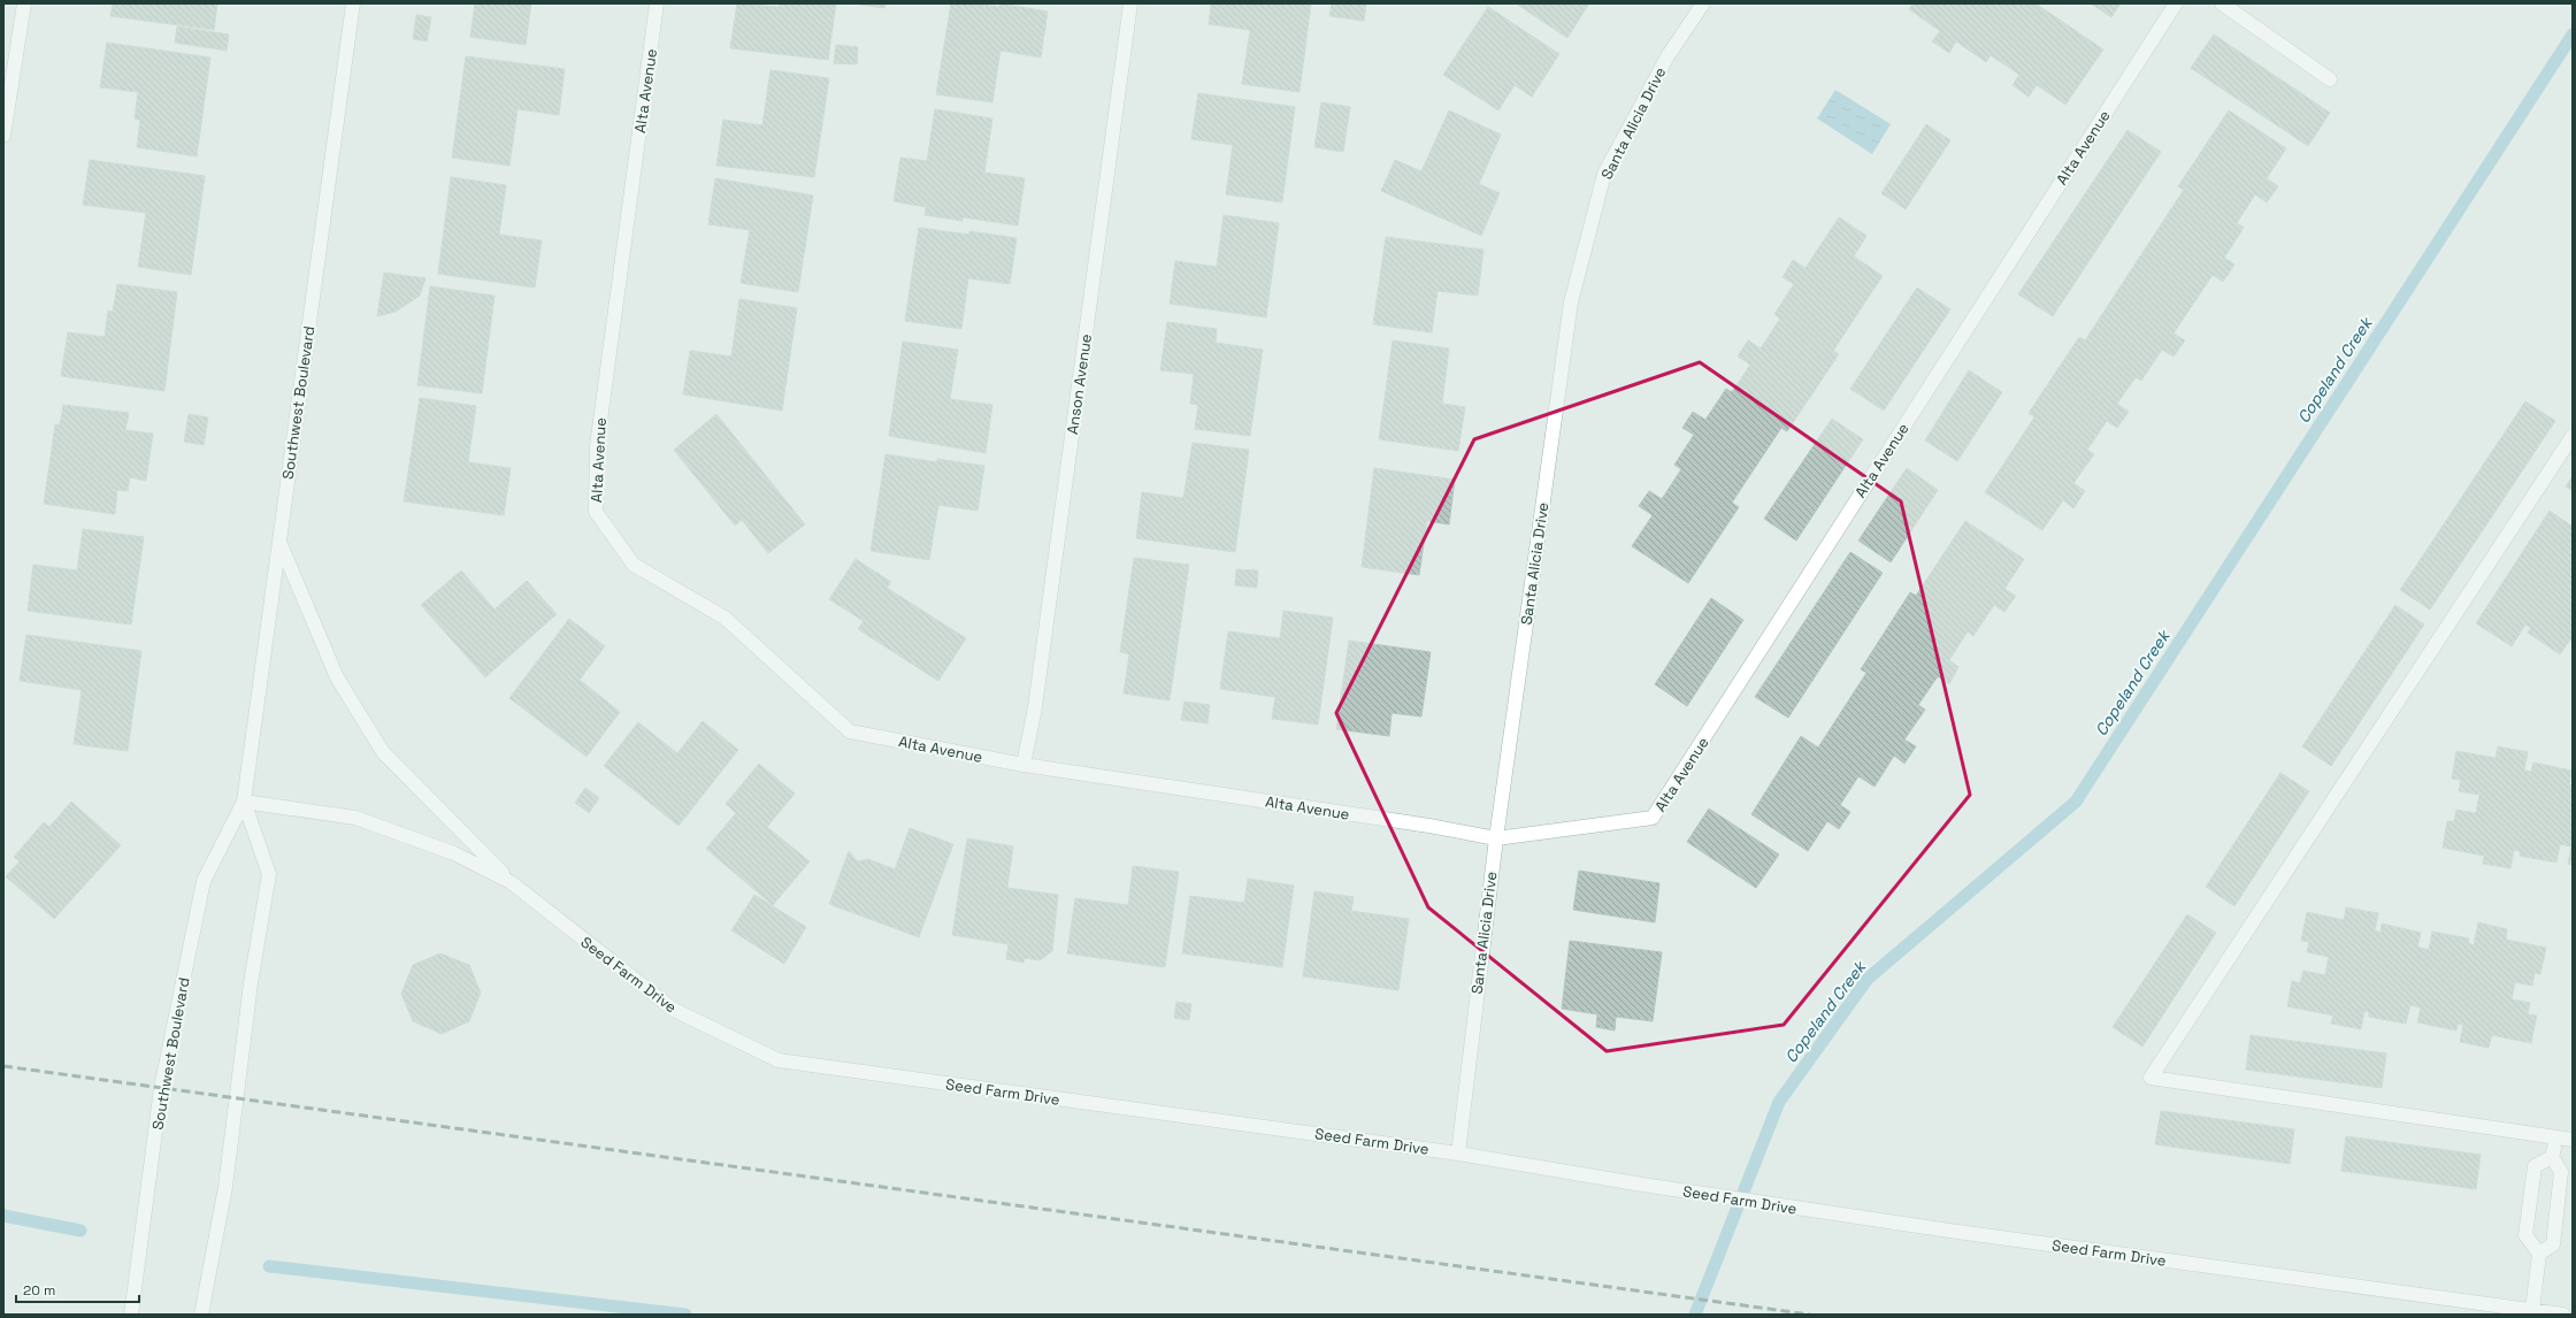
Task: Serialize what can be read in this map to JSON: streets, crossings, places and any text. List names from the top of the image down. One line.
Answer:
{"streets":{"street":["Alta Avenue","Santa Alicia Drive","Anson Avenue","Southwest Boulevard","Seed Farm Drive"]},"crossings":[["Alta Avenue","Santa Alicia Drive"],["Alta Avenue","Anson Avenue"],["Santa Alicia Drive","Seed Farm Drive"],["Southwest Boulevard","Seed Farm Drive"]],"water":["Copeland Creek"],"scale_bar":"20 m"}
